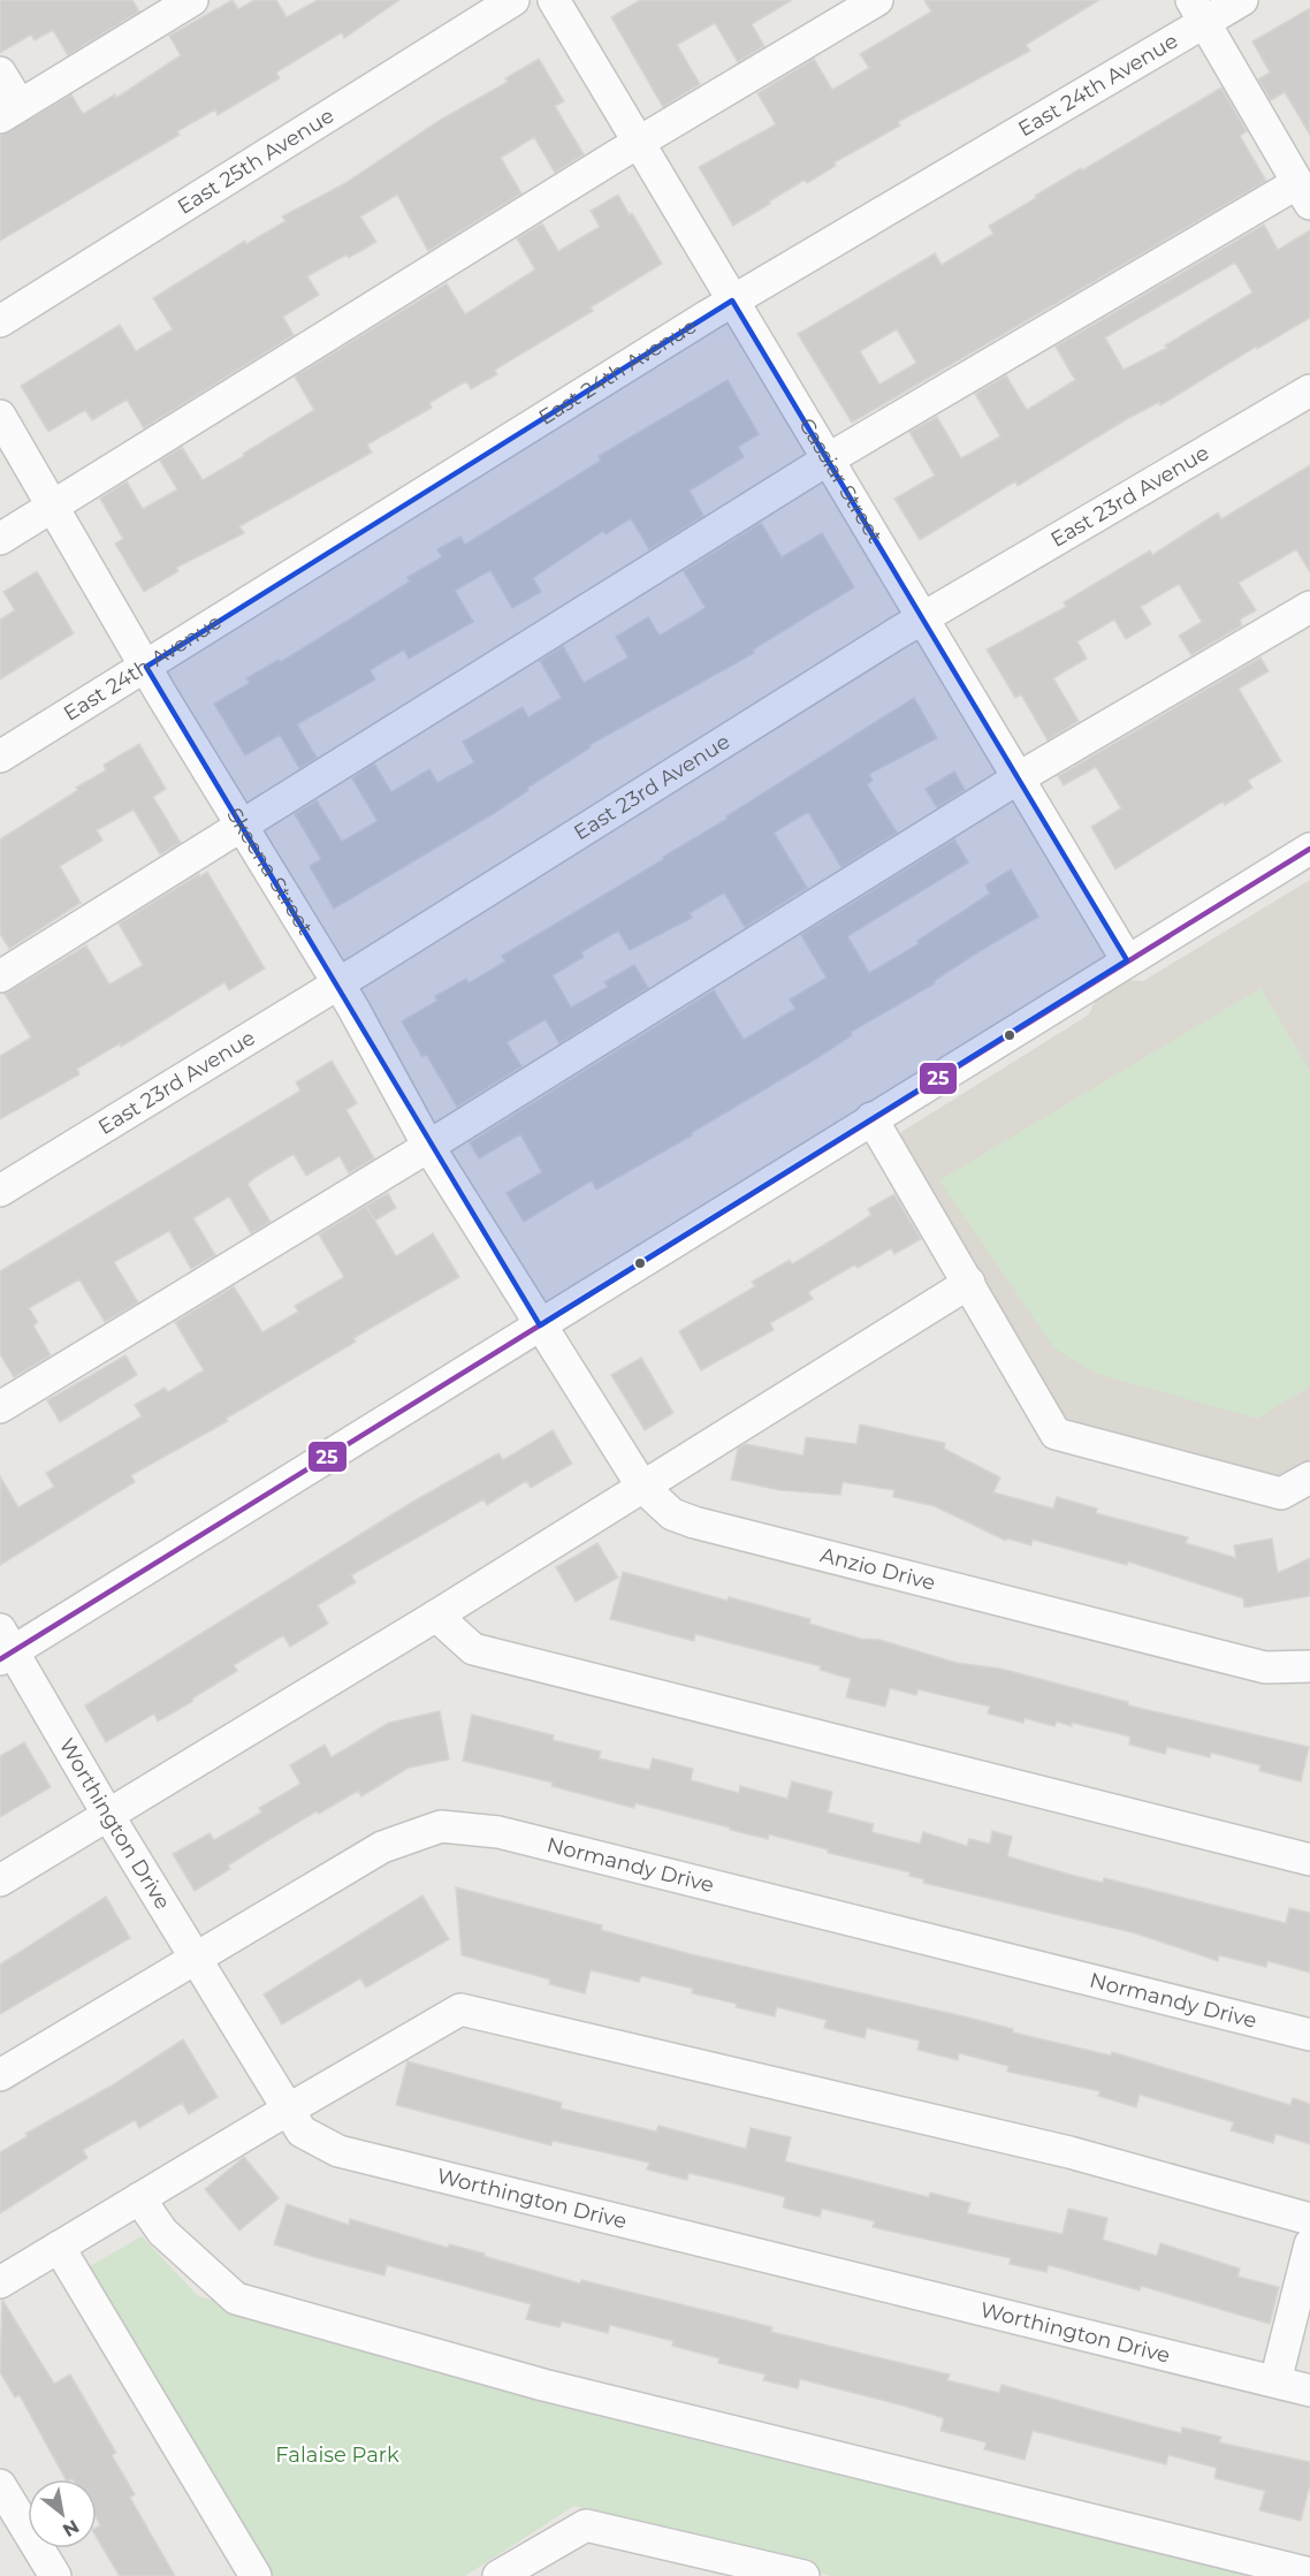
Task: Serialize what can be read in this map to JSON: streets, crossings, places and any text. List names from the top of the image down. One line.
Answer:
{"streets":{"street":["East 24th Avenue","East 25th Avenue","Cassiar Street","East 23rd Avenue","Skeena Street","Anzio Drive","Worthington Drive","Normandy Drive"]},"crossings":[["East 24th Avenue","Cassiar Street"],["East 24th Avenue","Skeena Street"],["Cassiar Street","East 23rd Avenue"],["East 23rd Avenue","Skeena Street"],["Skeena Street","Anzio Drive"],["Worthington Drive","Normandy Drive"]],"parks":["Falaise Park"],"lines":["transit line 25"],"north":"bottom right"}
